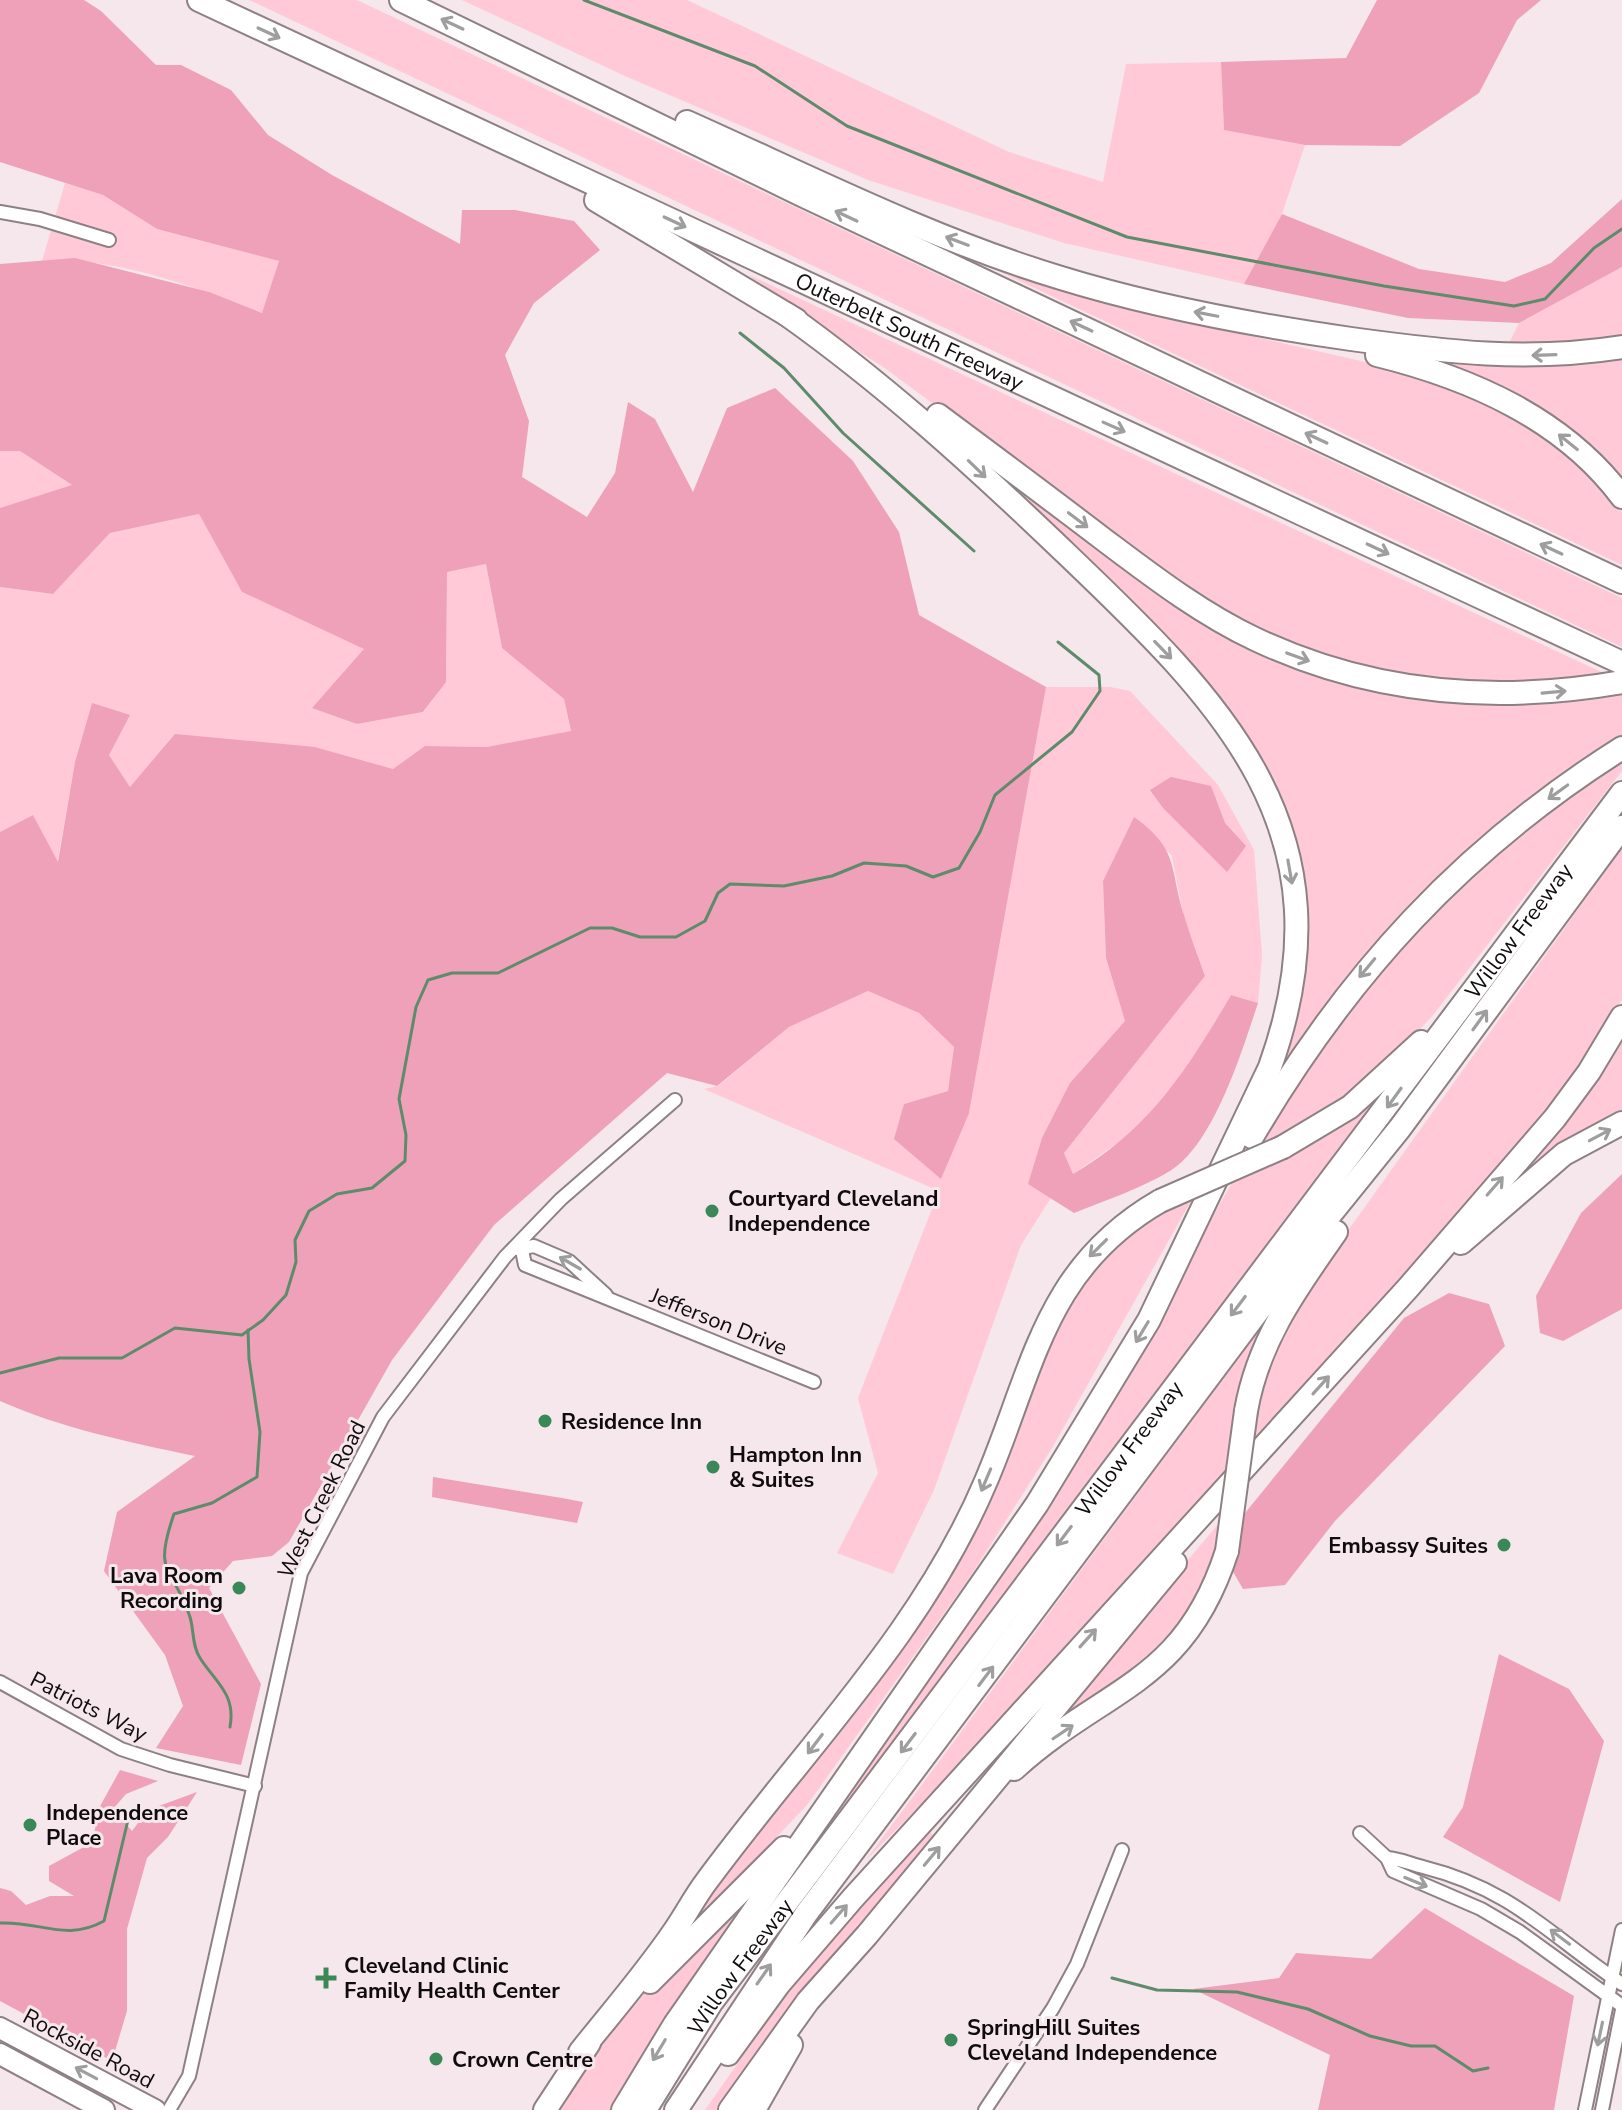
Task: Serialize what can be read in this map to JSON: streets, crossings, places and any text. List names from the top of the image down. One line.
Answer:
{"streets":{"highway":["Outerbelt South Freeway","Willow Freeway"],"main road":["Rockside Road"],"street":["Jefferson Drive","West Creek Road","Patriots Way"]},"crossings":[["Jefferson Drive","West Creek Road"],["West Creek Road","Patriots Way"]],"places":{"other":["Courtyard Cleveland Independence","Residence Inn","Hampton Inn & Suites","Embassy Suites","Lava Room Recording","Independence Place","SpringHill Suites Cleveland Independence","Crown Centre"],"health":["Cleveland Clinic Family Health Center"]}}
